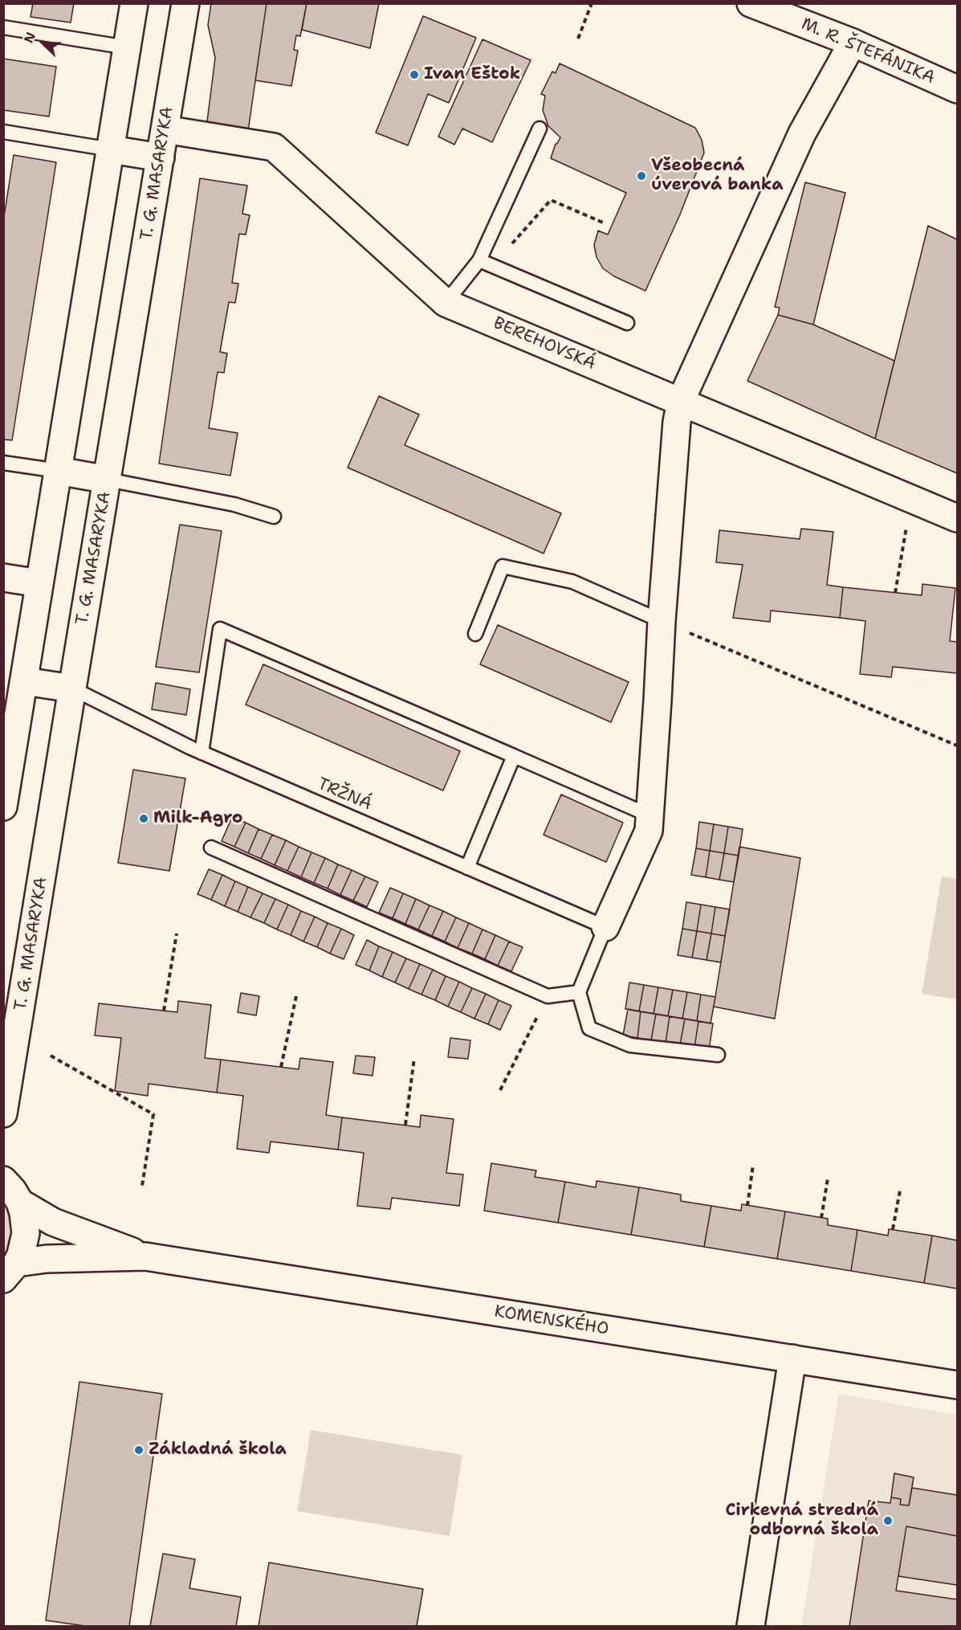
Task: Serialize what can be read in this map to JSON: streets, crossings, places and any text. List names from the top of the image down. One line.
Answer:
{"streets":{"street":["M. R. ŠTEFÁNIKA","T. G. MASARYKA","BEREHOVSKÁ","KOMENSKÉHO"],"lane":["TRŽNÁ"]},"crossings":[["T. G. MASARYKA","BEREHOVSKÁ"],["T. G. MASARYKA","TRŽNÁ"]],"places":["Ivan Eštok","Všeobecná úverová banka","Milk-Agro","Základná škola","Cirkevná stredná odborná škola"],"north":"top left"}
